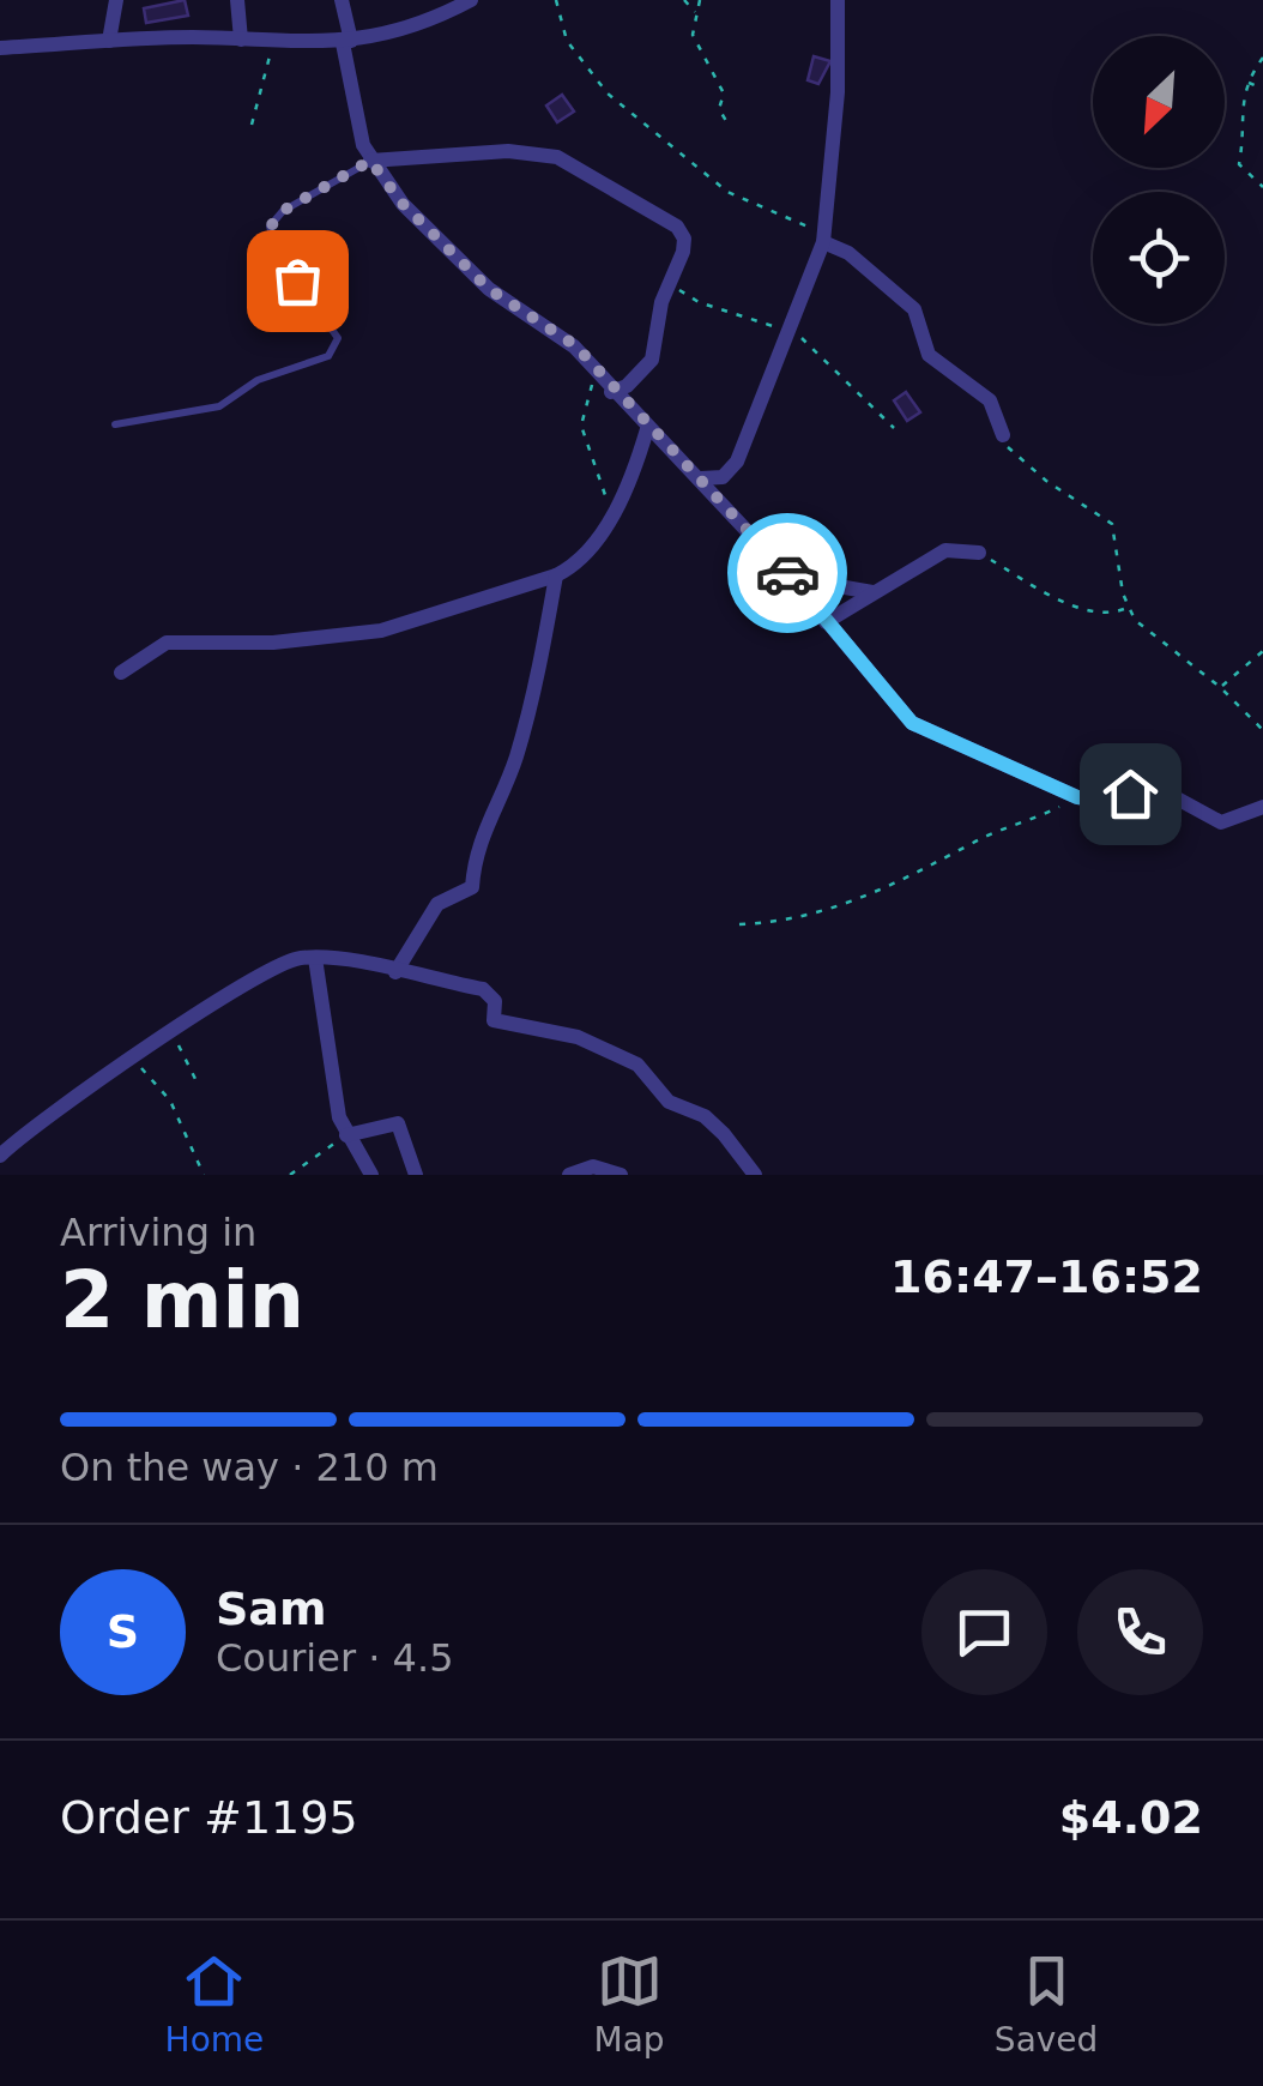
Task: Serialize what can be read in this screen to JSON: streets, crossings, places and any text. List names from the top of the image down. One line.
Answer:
{"north":"bottom left","page":{"heading":["2 min","Arriving in","16:47–16:52"],"panel":["Sam","Courier · 4.5","Order #1195","$4.02"],"bar":"On the way · 210 m","round":"S","tabs":["Home","Map","Saved"]}}
